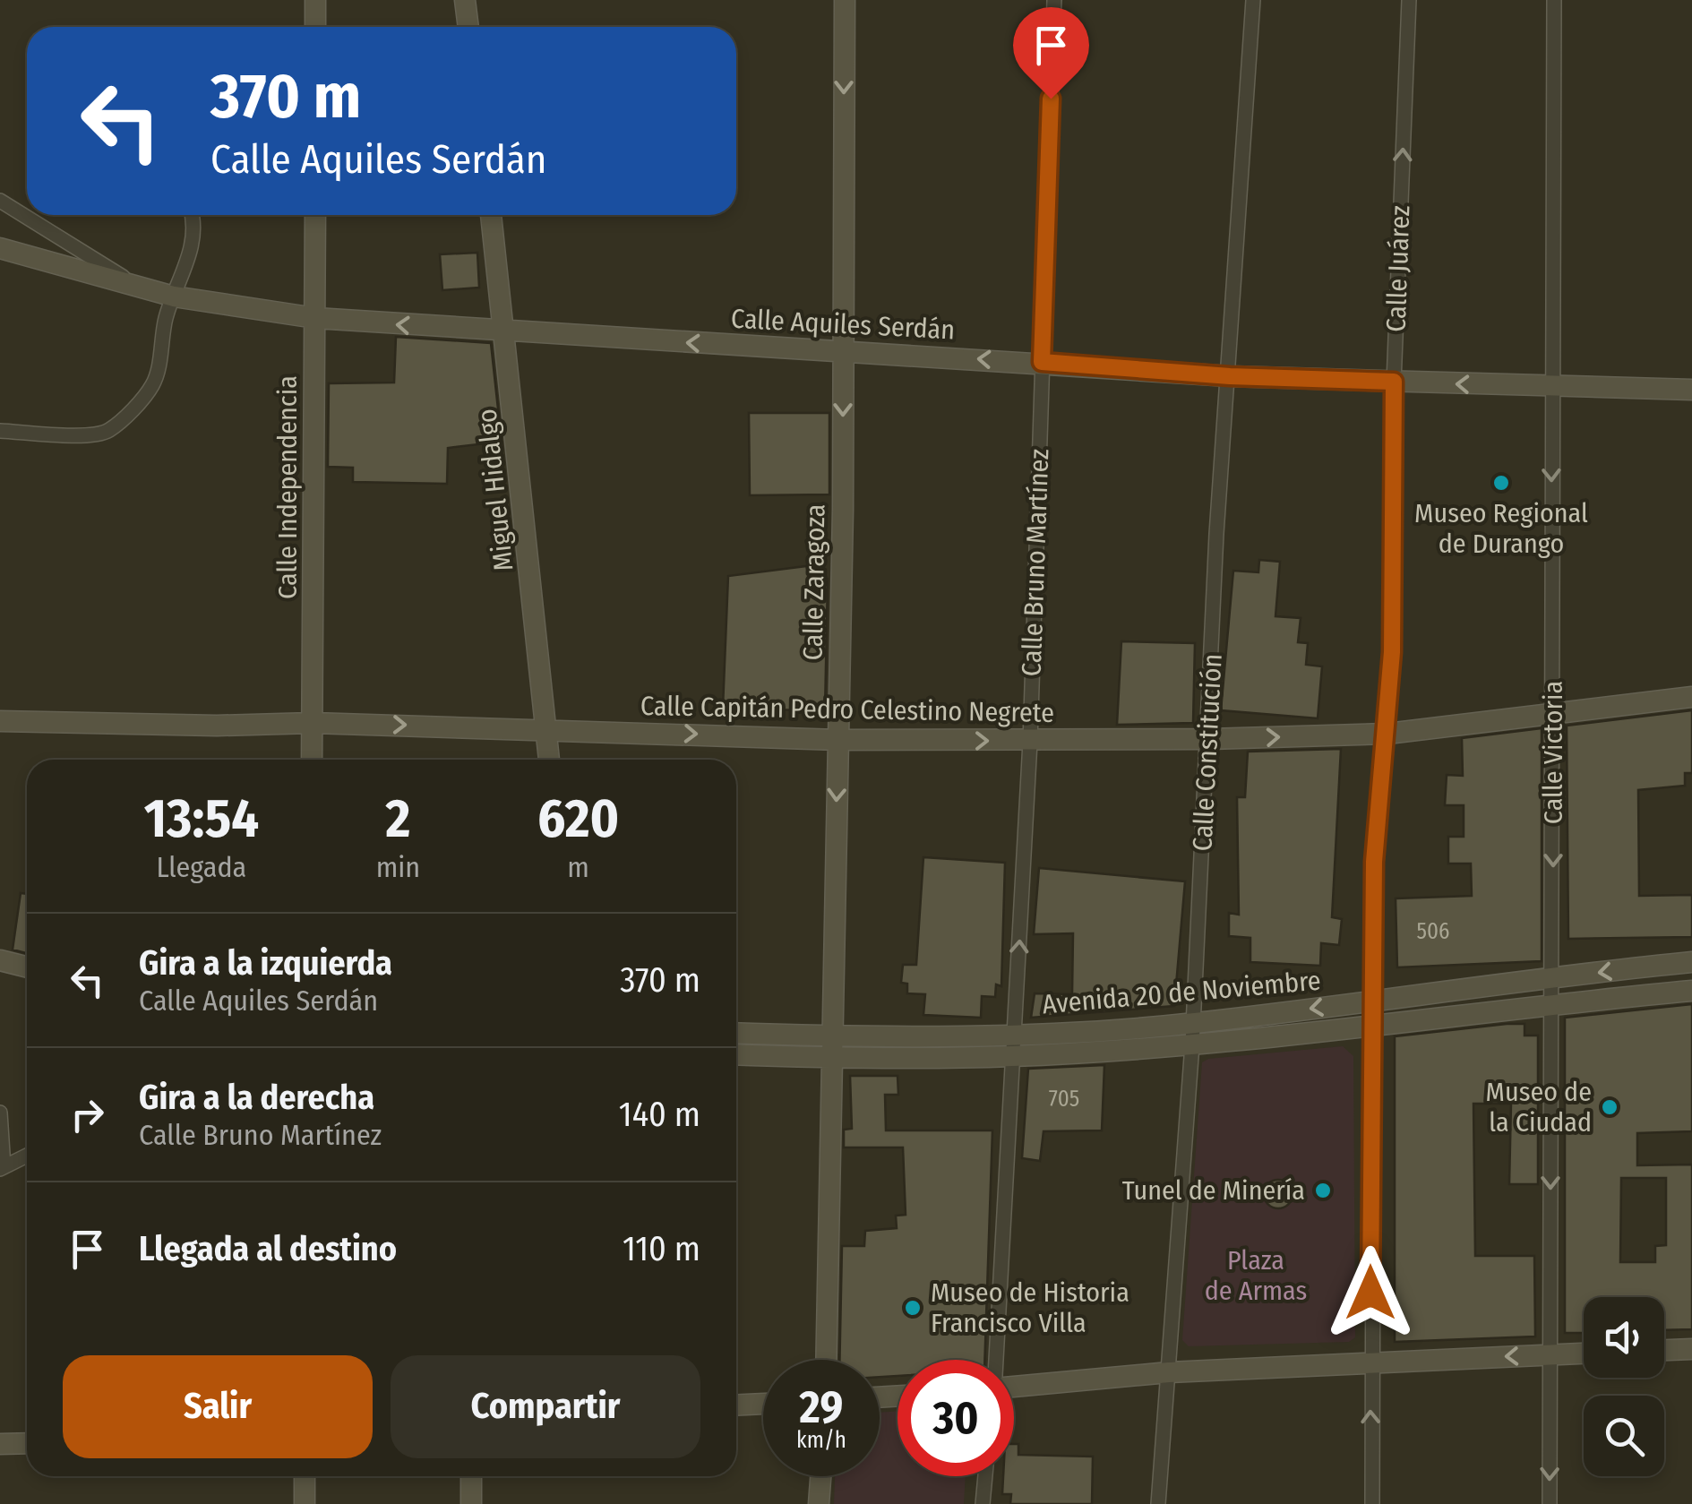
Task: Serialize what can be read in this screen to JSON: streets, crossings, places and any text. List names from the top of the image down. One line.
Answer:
{"streets":{"street":["Calle Juárez","Calle Aquiles Serdán","Calle Independencia","Miguel Hidalgo","Calle Bruno Martínez","Calle Zaragoza","Calle Capitán Pedro Celestino Negrete","Calle Constitución","Calle Victoria","Avenida 20 de Noviembre"]},"crossings":[["Calle Juárez","Calle Aquiles Serdán"],["Calle Juárez","Calle Capitán Pedro Celestino Negrete"],["Calle Juárez","Avenida 20 de Noviembre"],["Calle Aquiles Serdán","Calle Independencia"],["Calle Aquiles Serdán","Miguel Hidalgo"],["Calle Aquiles Serdán","Calle Bruno Martínez"],["Calle Aquiles Serdán","Calle Zaragoza"],["Calle Aquiles Serdán","Calle Constitución"],["Calle Aquiles Serdán","Calle Victoria"],["Calle Independencia","Calle Capitán Pedro Celestino Negrete"],["Miguel Hidalgo","Calle Capitán Pedro Celestino Negrete"],["Calle Bruno Martínez","Calle Capitán Pedro Celestino Negrete"],["Calle Bruno Martínez","Avenida 20 de Noviembre"],["Calle Zaragoza","Calle Capitán Pedro Celestino Negrete"],["Calle Zaragoza","Avenida 20 de Noviembre"],["Calle Capitán Pedro Celestino Negrete","Calle Constitución"],["Calle Capitán Pedro Celestino Negrete","Calle Victoria"],["Calle Constitución","Avenida 20 de Noviembre"],["Calle Victoria","Avenida 20 de Noviembre"]],"one_way":["Calle Aquiles Serdán","Calle Zaragoza","Calle Capitán Pedro Celestino Negrete","Calle Victoria"],"parks":["Plaza de Armas"],"places":["Museo Regional de Durango","Museo de la Ciudad","Tunel de Minería","Museo de Historia Francisco Villa"],"house_numbers":["506","705"],"page":{"turn":["370 m","Calle Aquiles Serdán"],"eta":["13:54","Llegada","2","min","620","m"],"list":[{"name":"Gira a la izquierda","note":"Calle Aquiles Serdán","value":"370 m"},{"name":"Gira a la derecha","note":"Calle Bruno Martínez","value":"140 m"},{"name":"Llegada al destino","value":"110 m"}],"buttons":["Salir","Compartir"],"speed":"29 km/h","limit":"30"}}
